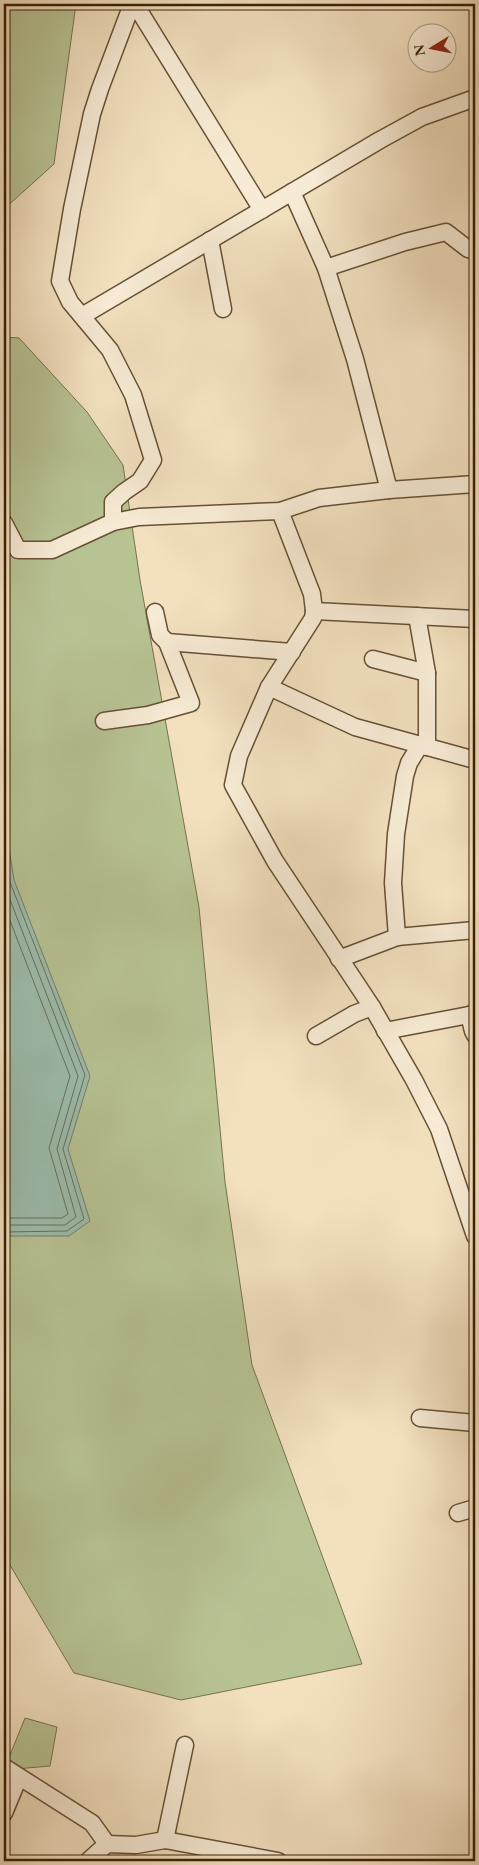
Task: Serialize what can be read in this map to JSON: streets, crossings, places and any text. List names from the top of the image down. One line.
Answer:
{"north":"left"}
